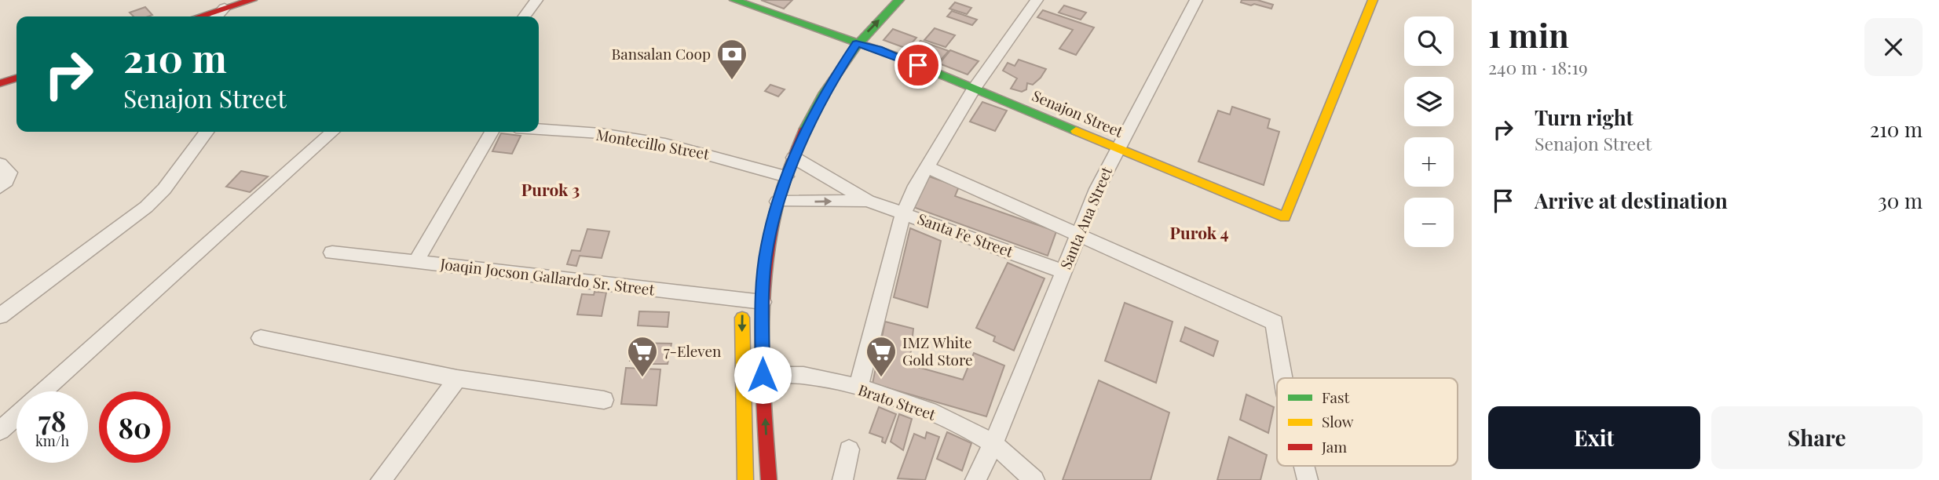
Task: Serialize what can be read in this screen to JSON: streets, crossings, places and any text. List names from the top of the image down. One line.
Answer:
{"streets":{"main road":["Senajon Street"],"street":["Montecillo Street","Santa Ana Street","Santa Fe Street","Joaqin Jocson Gallardo Sr. Street","Brato Street"]},"crossings":[["Senajon Street","Santa Ana Street"],["Santa Ana Street","Santa Fe Street"],["Santa Ana Street","Brato Street"]],"districts":["Purok 3","Purok 4"],"places":{"bank":["Bansalan Coop"],"supermarket":["7-Eleven","IMZ White Gold Store"]},"legend":["Fast","Slow","Jam"],"page":{"heading":["1 min","240 m · 18:19"],"map_buttons":["+","−"],"turn":["210 m","Senajon Street"],"list":[{"name":"Turn right","note":"Senajon Street","value":"210 m"},{"name":"Arrive at destination","value":"30 m"}],"speed":"78 km/h","limit":"80","buttons":["Exit","Share"]}}
